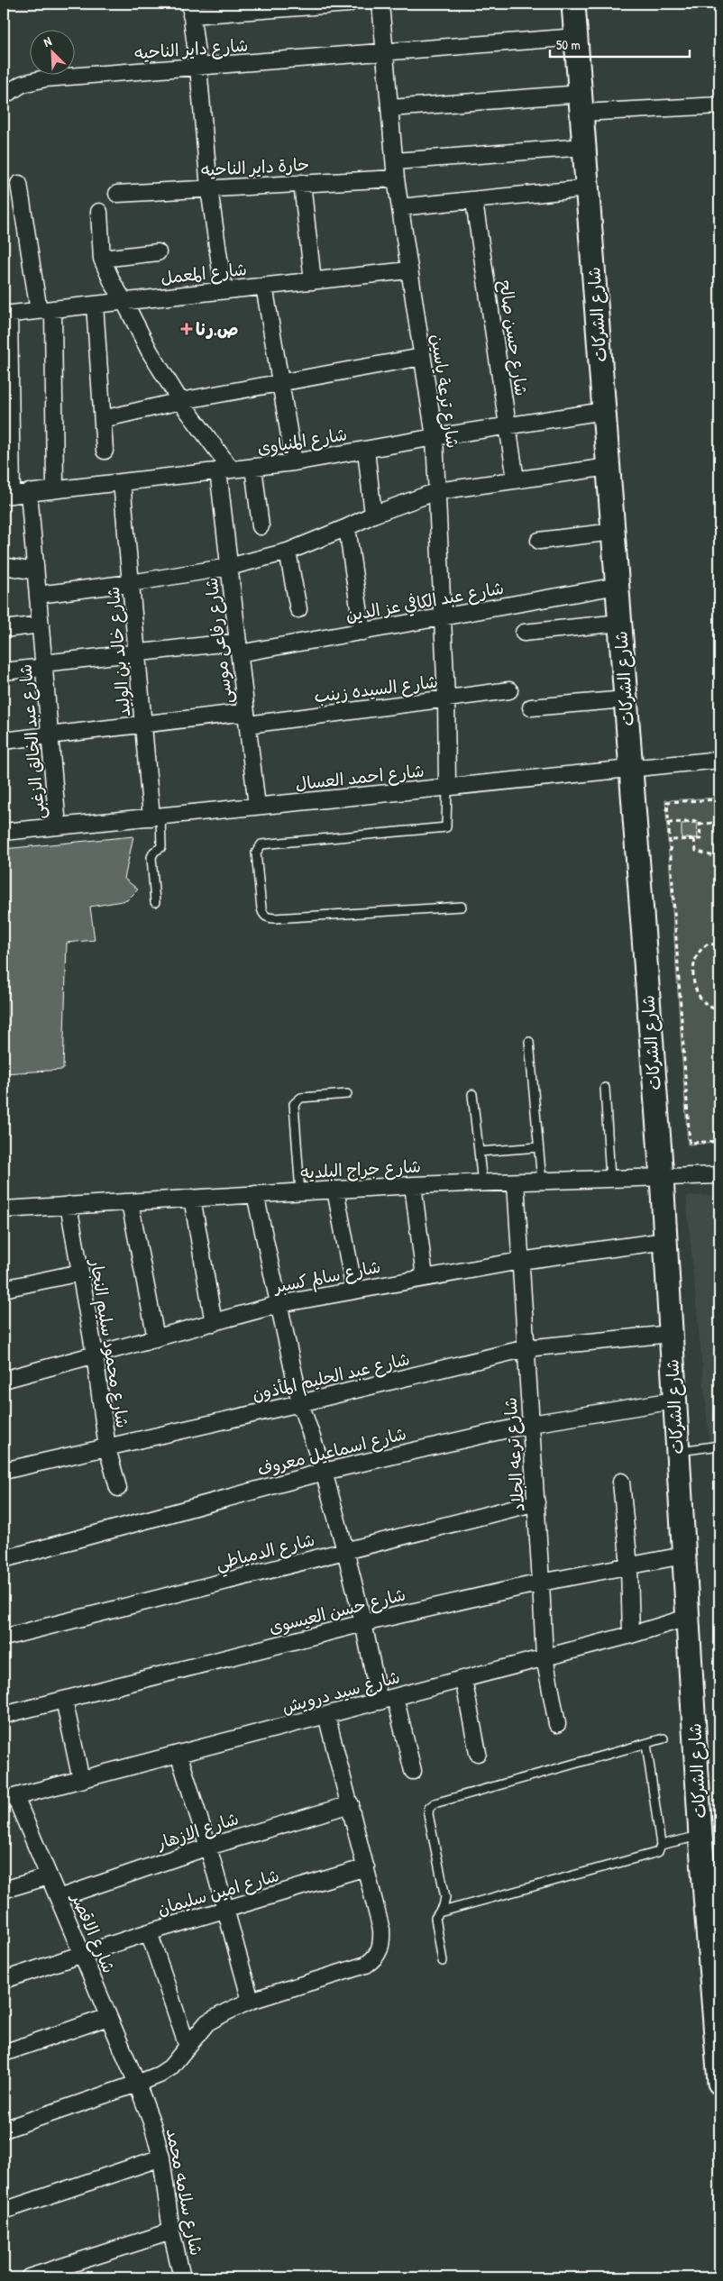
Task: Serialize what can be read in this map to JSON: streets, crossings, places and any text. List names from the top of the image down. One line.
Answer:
{"streets":{"main road":["شارع الشركات"],"street":["شارع داير الناحيه","حارة داير الناحيه","شارع المعمل","شارع حسن صالح","شارع ترعة ياسين","شارع المنياوى","شارع عبد الكافي عز الدين","شارع رفاعى موسى","شارع خالد بن الوليد","شارع السيده زينب","شارع عبد الخالق الزغبى","شارع احمد العسال","شارع جراج البلديه","شارع سالم كسبر","شارع محمود سليم النجار","شارع عبد الحليم المأذون","شارع اسماعيل معروف","شارع ترعه الجلاد","شارع الدمياطي","شارع حسن العيسوى","شارع سيد درويش","شارع الازهار","شارع امين سليمان","شارع الاقصر","شارع سلامه محمد"]},"crossings":[["شارع داير الناحيه","شارع الشركات"],["شارع داير الناحيه","شارع ترعة ياسين"],["حارة داير الناحيه","شارع ترعة ياسين"],["شارع المعمل","شارع ترعة ياسين"],["شارع الشركات","شارع المنياوى"],["شارع الشركات","شارع عبد الكافي عز الدين"],["شارع الشركات","شارع احمد العسال"],["شارع الشركات","شارع جراج البلديه"],["شارع الشركات","شارع سالم كسبر"],["شارع الشركات","شارع عبد الحليم المأذون"],["شارع الشركات","شارع اسماعيل معروف"],["شارع الشركات","شارع حسن العيسوى"],["شارع الشركات","شارع سيد درويش"],["شارع حسن صالح","شارع المنياوى"],["شارع ترعة ياسين","شارع المنياوى"],["شارع ترعة ياسين","شارع عبد الكافي عز الدين"],["شارع ترعة ياسين","شارع السيده زينب"],["شارع ترعة ياسين","شارع احمد العسال"],["شارع المنياوى","شارع رفاعى موسى"],["شارع المنياوى","شارع خالد بن الوليد"],["شارع المنياوى","شارع عبد الخالق الزغبى"],["شارع عبد الكافي عز الدين","شارع رفاعى موسى"],["شارع عبد الكافي عز الدين","شارع خالد بن الوليد"],["شارع عبد الكافي عز الدين","شارع عبد الخالق الزغبى"],["شارع رفاعى موسى","شارع السيده زينب"],["شارع رفاعى موسى","شارع احمد العسال"],["شارع خالد بن الوليد","شارع السيده زينب"],["شارع خالد بن الوليد","شارع احمد العسال"],["شارع السيده زينب","شارع عبد الخالق الزغبى"],["شارع عبد الخالق الزغبى","شارع احمد العسال"],["شارع جراج البلديه","شارع محمود سليم النجار"],["شارع جراج البلديه","شارع ترعه الجلاد"],["شارع سالم كسبر","شارع محمود سليم النجار"],["شارع سالم كسبر","شارع ترعه الجلاد"],["شارع محمود سليم النجار","شارع عبد الحليم المأذون"],["شارع عبد الحليم المأذون","شارع ترعه الجلاد"],["شارع اسماعيل معروف","شارع ترعه الجلاد"],["شارع ترعه الجلاد","شارع الدمياطي"],["شارع ترعه الجلاد","شارع حسن العيسوى"],["شارع ترعه الجلاد","شارع سيد درويش"],["شارع سيد درويش","شارع الاقصر"],["شارع الازهار","شارع الاقصر"],["شارع امين سليمان","شارع الاقصر"],["شارع الاقصر","شارع سلامه محمد"]],"places":{"health":["ص.رنا"]},"scale_bar":"50 m","north":"top left"}
